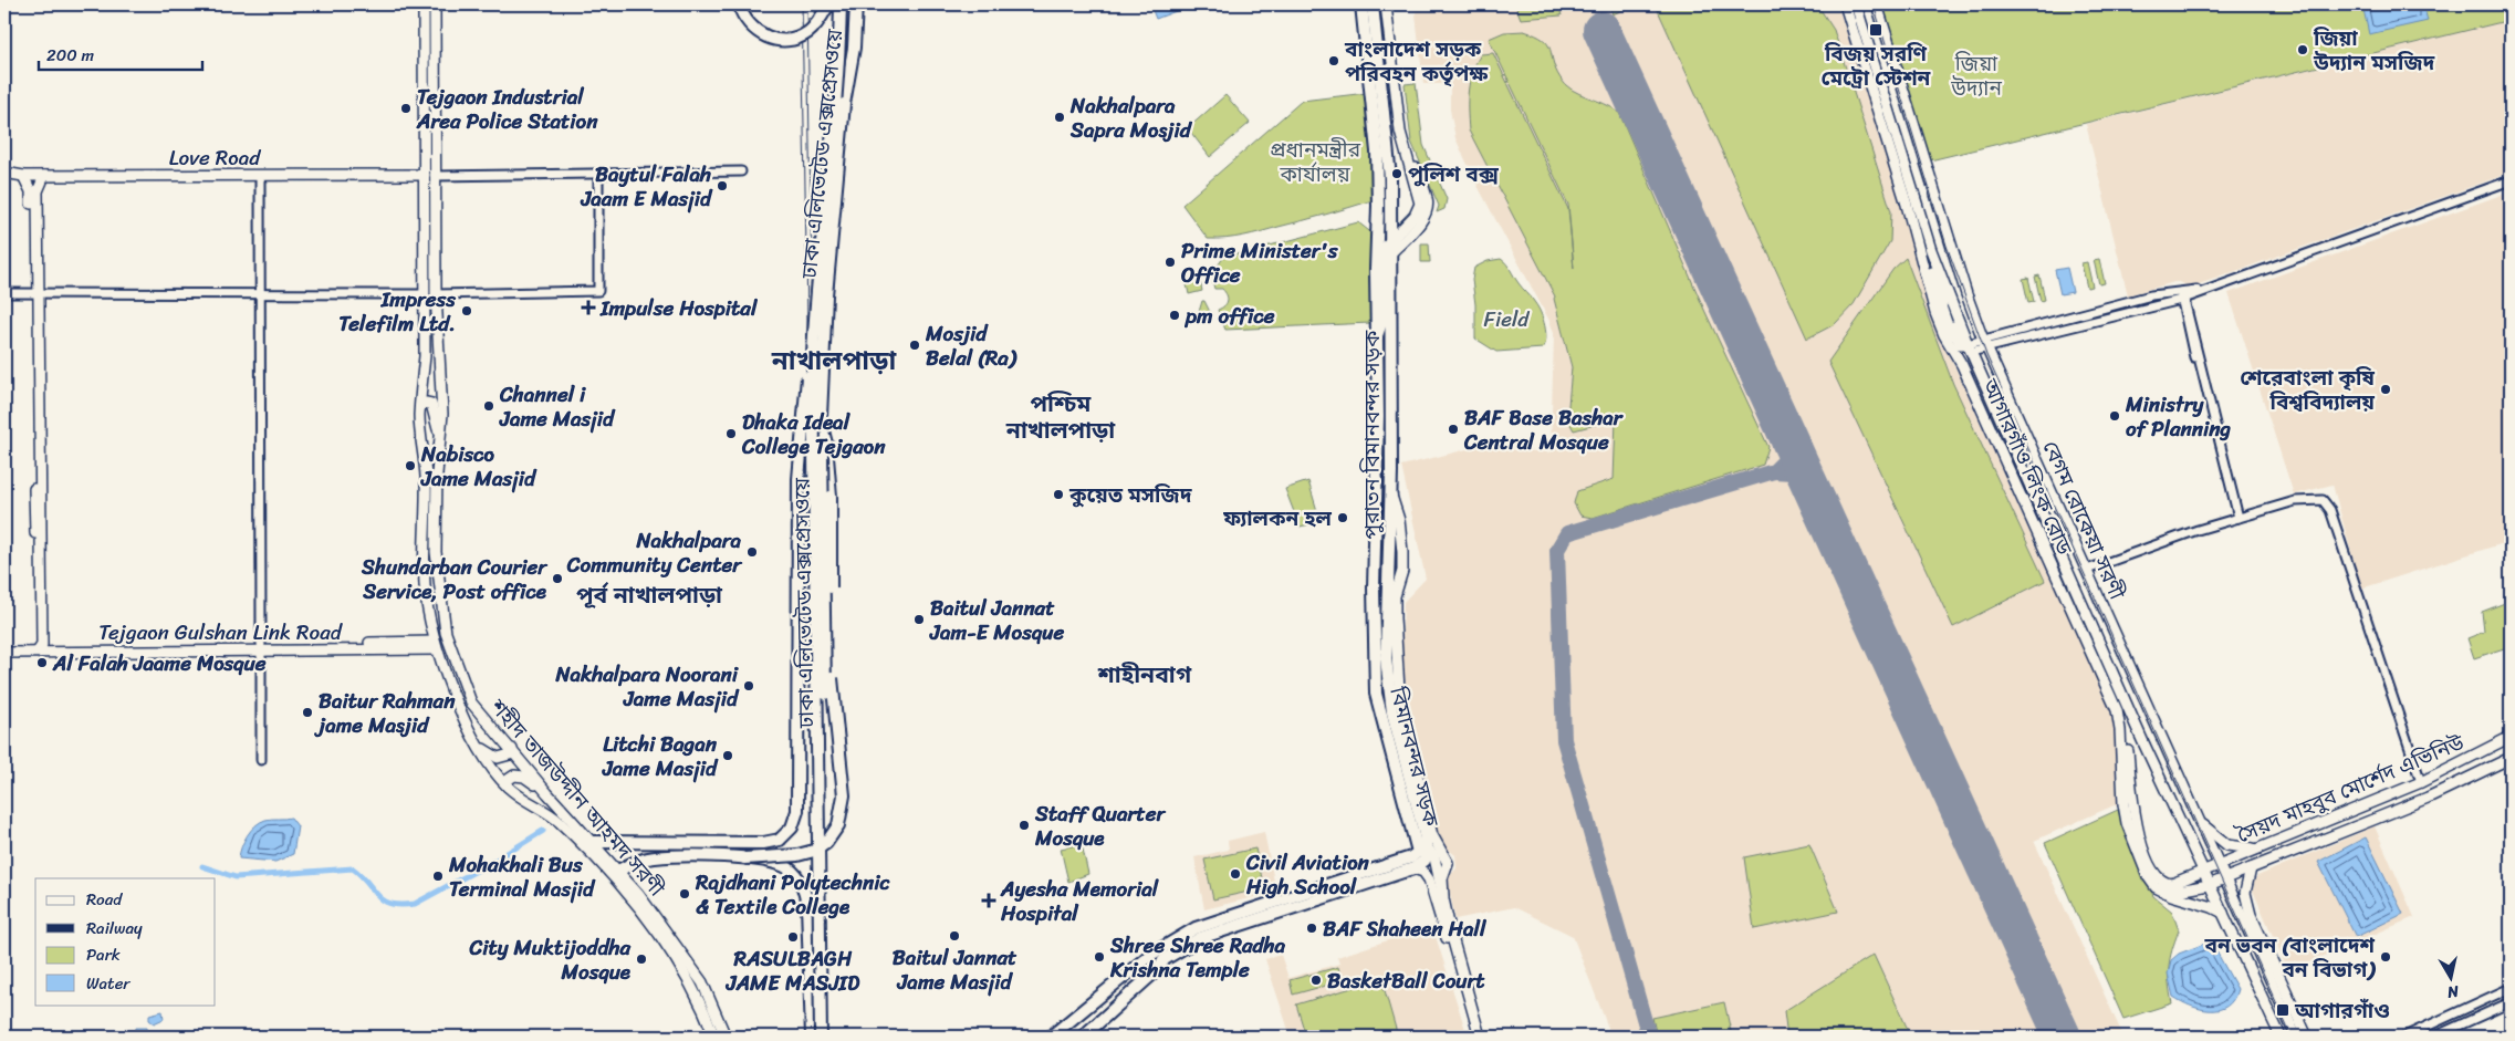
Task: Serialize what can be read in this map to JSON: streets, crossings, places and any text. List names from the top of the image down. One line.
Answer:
{"streets":{"highway":["ঢাকা এলিভেটেড এক্সপ্রেসওয়ে","পুরাতন বিমানবন্দর সড়ক","বিমানবন্দর সড়ক"],"main road":["Love Road","আগারগাঁও লিংক রোড","বেগম রোকেয়া সরণী","Tejgaon Gulshan Link Road","সৈয়দ মাহবুব মোর্শেদ এভিনিউ","শহীদ তাজউদ্দীন আহমদ সরণী"]},"crossings":[["Love Road","শহীদ তাজউদ্দীন আহমদ সরণী"],["পুরাতন বিমানবন্দর সড়ক","বিমানবন্দর সড়ক"],["আগারগাঁও লিংক রোড","বেগম রোকেয়া সরণী"],["আগারগাঁও লিংক রোড","সৈয়দ মাহবুব মোর্শেদ এভিনিউ"],["বেগম রোকেয়া সরণী","সৈয়দ মাহবুব মোর্শেদ এভিনিউ"],["Tejgaon Gulshan Link Road","শহীদ তাজউদ্দীন আহমদ সরণী"]],"districts":["নাখালপাড়া","পশ্চিম নাখালপাড়া","পূর্ব নাখালপাড়া","শাহীনবাগ"],"parks":["জিয়া উদ্যান","প্রধানমন্ত্রীর কার্যালয়","Field"],"places":{"transit":["বিজয় সরণি মেট্রো স্টেশন","আগারগাঁও"],"other":["জিয়া উদ্যান মসজিদ","বাংলাদেশ সড়ক পরিবহন কর্তৃপক্ষ","Tejgaon Industrial Area Police Station","Nakhalpara Sapra Mosjid","পুলিশ বক্স","Baytul Falah Jaam E Masjid","Prime Minister's Office","Impress Telefilm Ltd.","pm office","Mosjid Belal (Ra)","শেরেবাংলা কৃষি বিশ্ববিদ্যালয়","Channel i Jame Masjid","Ministry of Planning","BAF Base Bashar Central Mosque","Dhaka Ideal College Tejgaon","Nabisco Jame Masjid","কুয়েত মসজিদ","ফ্যালকন হল","Nakhalpara Community Center","Shundarban Courier Service, Post office","Baitul Jannat Jam-E Mosque","Al Falah Jaame Mosque","Nakhalpara Noorani Jame Masjid","Baitur Rahman jame Masjid","Litchi Bagan Jame Masjid","Staff Quarter Mosque","Civil Aviation High School","Mohakhali Bus Terminal Masjid","Rajdhani Polytechnic & Textile College","BAF Shaheen Hall","Baitul Jannat Jame Masjid","RASULBAGH JAME MASJID","Shree Shree Radha Krishna Temple","বন ভবন (বাংলাদেশ বন বিভাগ)","City Muktijoddha Mosque","BasketBall Court"],"health":["Impulse Hospital","Ayesha Memorial Hospital"]},"legend":["Road","Railway","Park","Water"],"scale_bar":"200 m","north":"bottom"}
